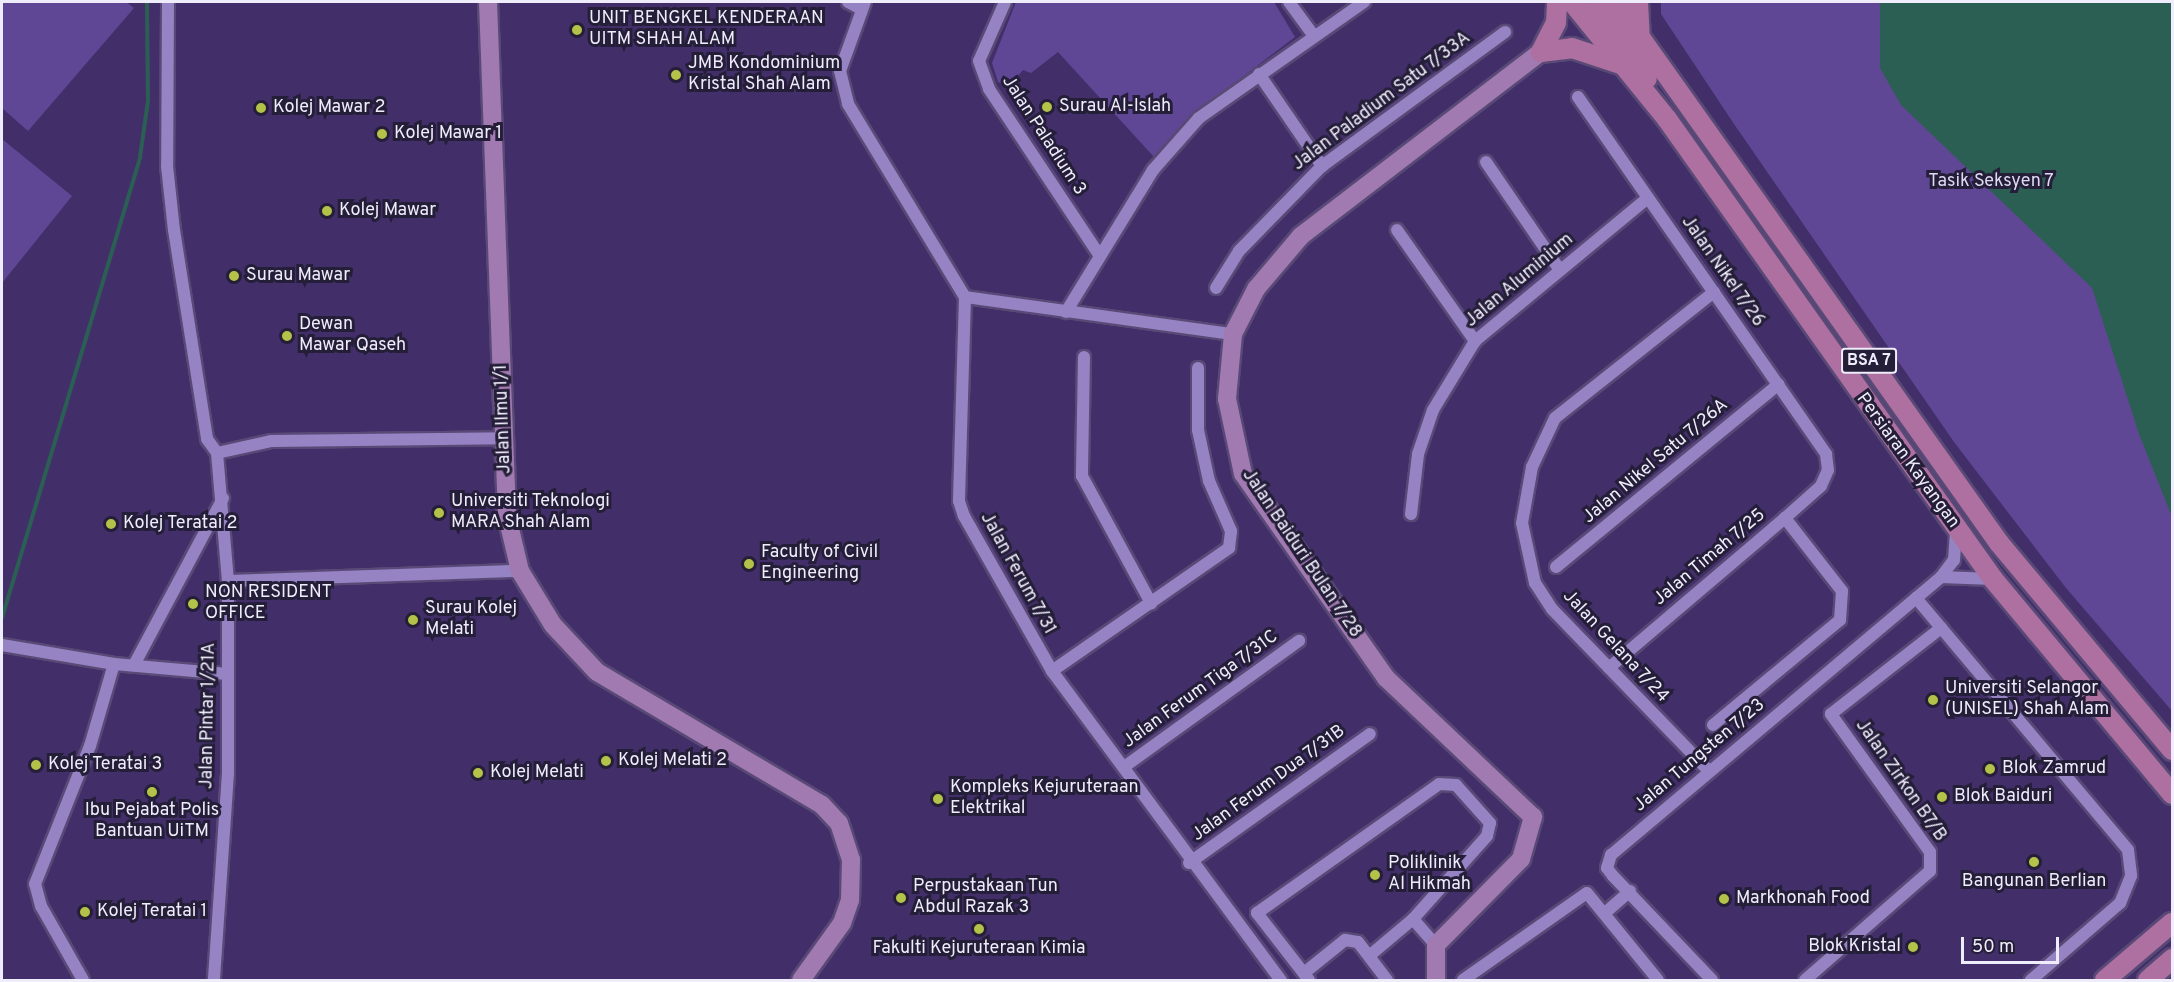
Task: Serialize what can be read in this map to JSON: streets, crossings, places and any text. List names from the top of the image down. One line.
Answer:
{"streets":{"main road":["BSA 7","Persiaran Kayangan"],"street":["Jalan Paladium Satu 7/33A","Jalan Paladium 3","Jalan Nikel 7/26","Jalan Aluminium","Jalan Ilmu 1/1","Jalan Nikel Satu 7/26A","Jalan Baiduri Bulan 7/28","Jalan Timah 7/25","Jalan Ferum 7/31","Jalan Gelana 7/24","Jalan Ferum Tiga 7/31C","Jalan Pintar 1/21A","Jalan Tungsten 7/23","Jalan Zirkon B7/B","Jalan Ferum Dua 7/31B"]},"crossings":[["Jalan Nikel 7/26","Jalan Aluminium"],["Jalan Nikel 7/26","Jalan Nikel Satu 7/26A"],["Jalan Nikel 7/26","Jalan Timah 7/25"],["Jalan Nikel 7/26","Jalan Gelana 7/24"],["Jalan Timah 7/25","Jalan Gelana 7/24"],["Jalan Ferum 7/31","Jalan Ferum Tiga 7/31C"],["Jalan Ferum 7/31","Jalan Ferum Dua 7/31B"],["Jalan Gelana 7/24","Jalan Tungsten 7/23"]],"parks":["Tasik Seksyen 7"],"places":["UNIT BENGKEL KENDERAAN UITM SHAH ALAM","JMB Kondominium Kristal Shah Alam","Surau Al-Islah","Kolej Mawar 2","Kolej Mawar 1","Kolej Mawar","Surau Mawar","Dewan Mawar Qaseh","Universiti Teknologi MARA Shah Alam","Kolej Teratai 2","Faculty of Civil Engineering","NON RESIDENT OFFICE","Surau Kolej Melati","Universiti Selangor (UNISEL) Shah Alam","Kolej Melati 2","Kolej Teratai 3","Blok Zamrud","Kolej Melati","Ibu Pejabat Polis Bantuan UiTM","Blok Baiduri","Kompleks Kejuruteraan Elektrikal","Bangunan Berlian","Poliklinik Al Hikmah","Perpustakaan Tun Abdul Razak 3","Markhonah Food","Kolej Teratai 1","Fakulti Kejuruteraan Kimia","Blok Kristal"],"scale_bar":"50 m"}
